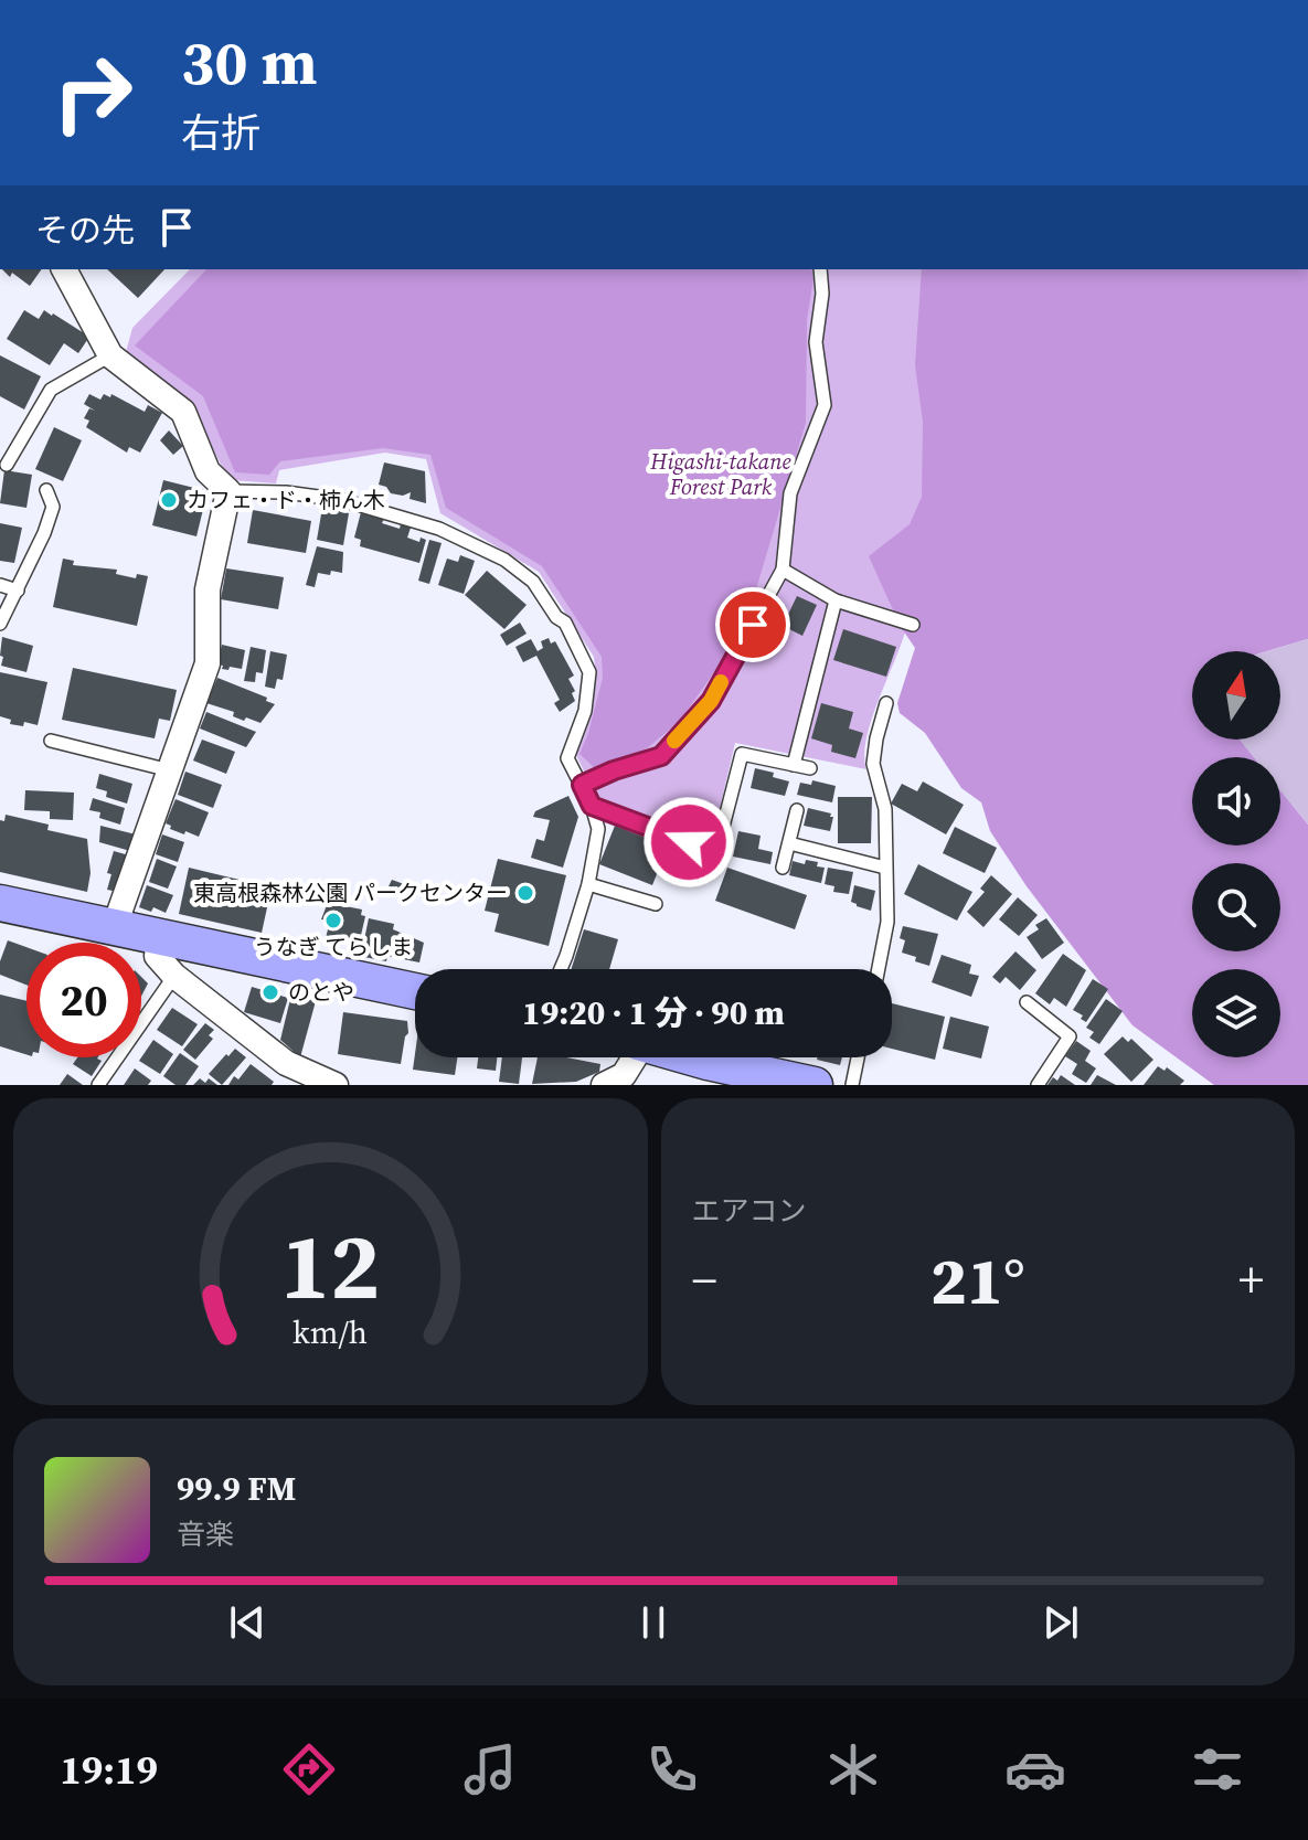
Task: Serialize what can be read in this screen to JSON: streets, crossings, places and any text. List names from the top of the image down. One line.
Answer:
{"parks":["Higashi-takane Forest Park"],"places":["カフェ・ド・柿ん木","東高根森林公園 パークセンター","うなぎ てらしま","のとや"],"north":"top","page":{"turn":["30 m","右折"],"then":"その先","limit":"20","trip":"19:20 · 1 分 · 90 m","tile":"エアコン","heat":["−","21°","+"],"song":["99.9 FM","音楽"],"tabs":"19:19","gauge":["12","km/h"]}}
